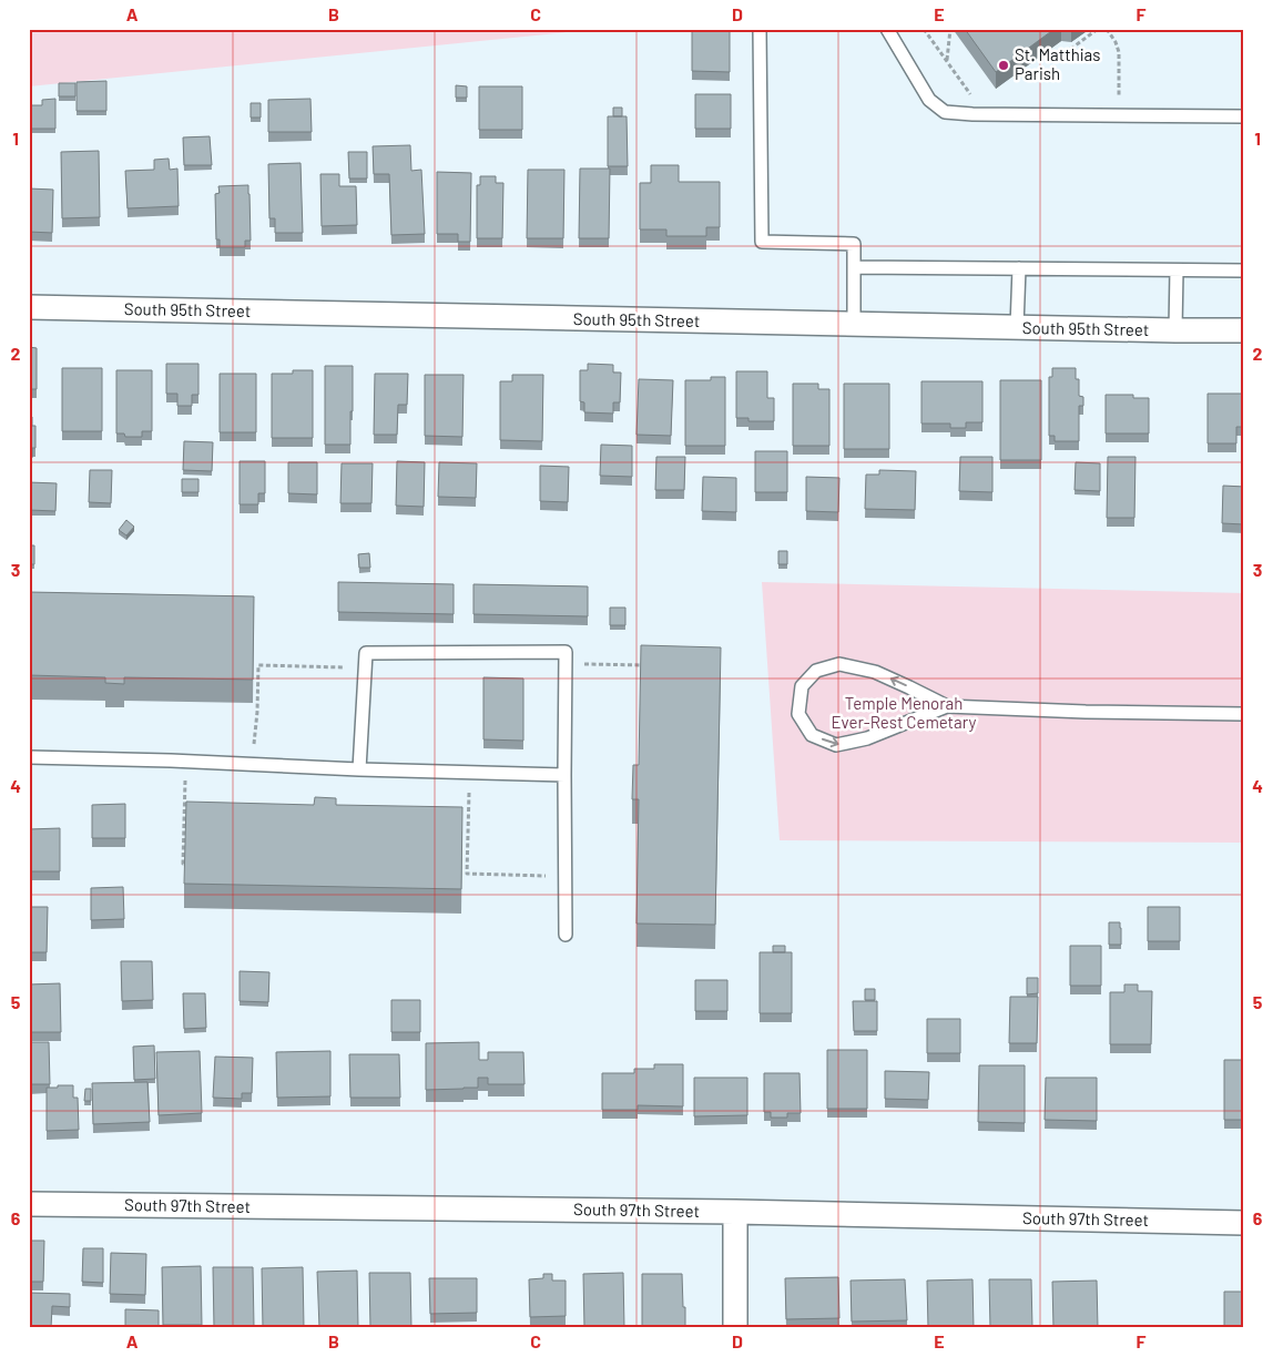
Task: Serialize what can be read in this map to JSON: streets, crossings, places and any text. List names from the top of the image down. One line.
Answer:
{"streets":{"street":["South 95th Street","South 97th Street"]},"parks":["Temple Menorah Ever-Rest Cemetary"],"places":["St. Matthias Parish"],"grid":{"columns":["A","B","C","D","E","F"],"rows":["1","2","3","4","5","6"]}}
